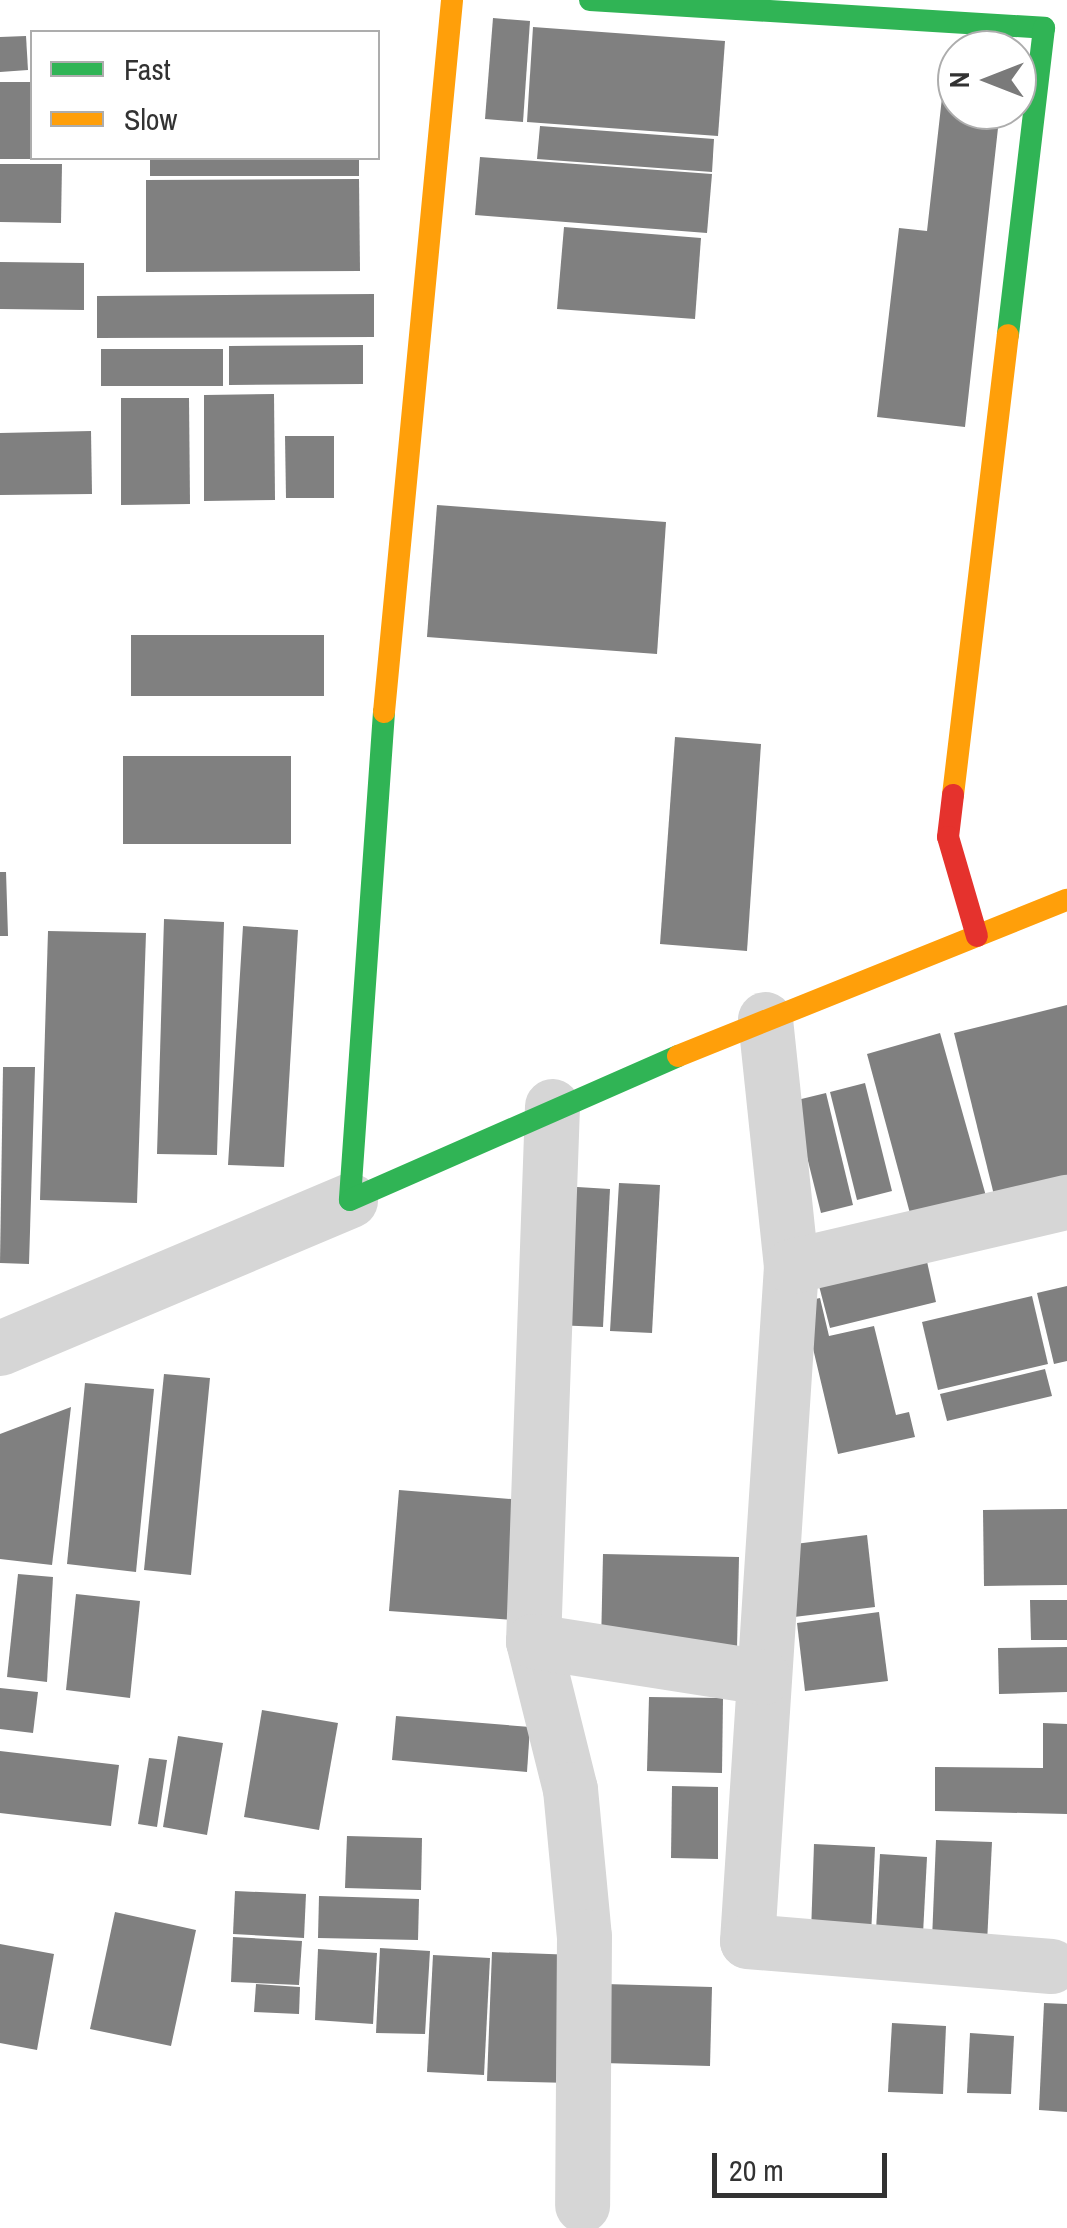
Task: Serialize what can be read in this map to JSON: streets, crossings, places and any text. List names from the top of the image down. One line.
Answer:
{"legend":["Fast","Slow"],"scale_bar":"20 m","north":"left"}
